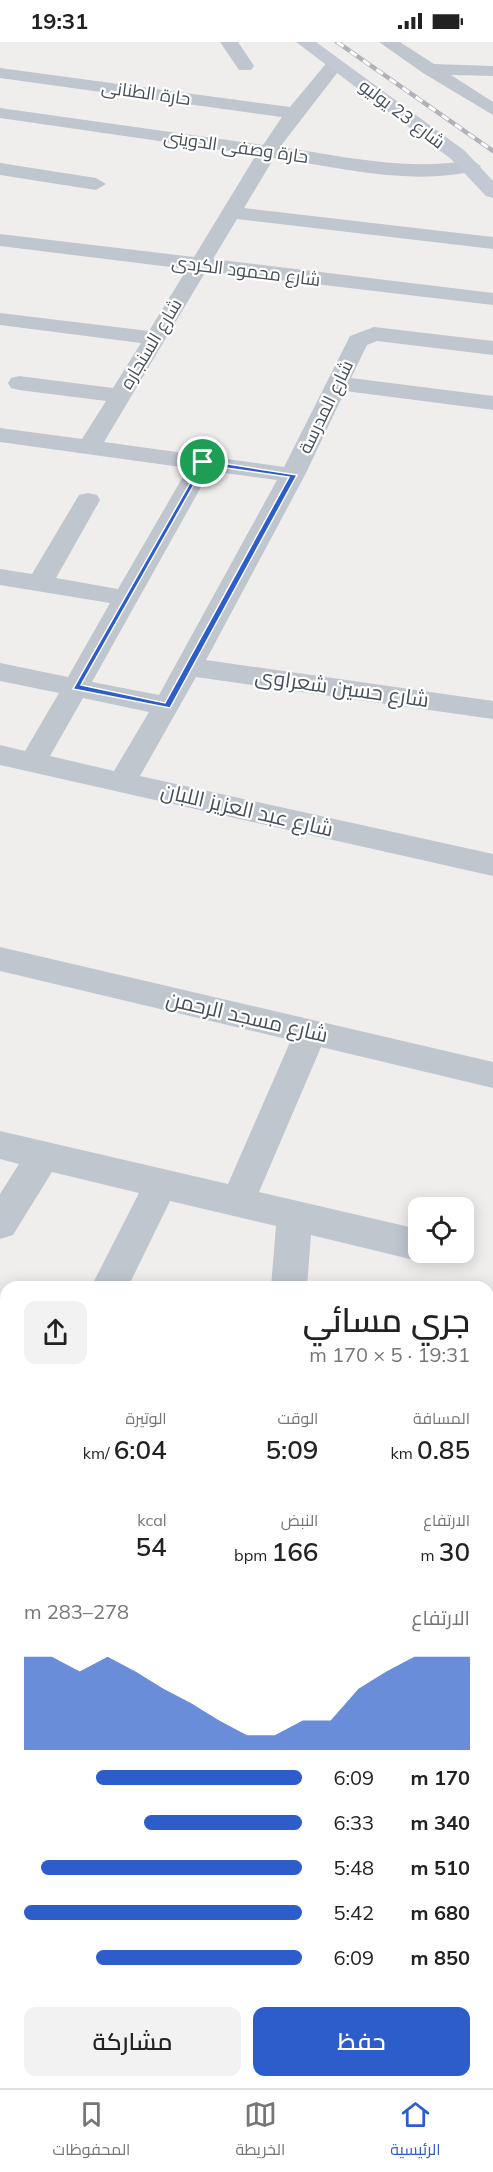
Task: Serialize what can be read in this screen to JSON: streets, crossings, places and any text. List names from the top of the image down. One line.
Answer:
{"streets":{"street":["حارة الطنانى","شارع 23 يوليو","حارة وصفى الدوينى","شارع محمود الكردى","شارع السنجاره","شارع المدرسة","شارع حسين شعراوى","شارع عبد العزيز اللبان","شارع مسجد الرحمن"]},"crossings":[["حارة الطنانى","شارع السنجاره"],["شارع 23 يوليو","حارة وصفى الدوينى"],["شارع 23 يوليو","شارع السنجاره"],["حارة وصفى الدوينى","شارع السنجاره"],["شارع محمود الكردى","شارع السنجاره"],["شارع المدرسة","شارع حسين شعراوى"],["شارع المدرسة","شارع عبد العزيز اللبان"]],"page":{"status":"19:31","heading":["جري مسائي","19:31 · 5 × 170 m"],"stats":[["المسافة","0.85 km"],["الوقت","5:09"],["الوتيرة","6:04 /km"],["الارتفاع","30 m"],["النبض","166 bpm"],["kcal","54"]],"chart":["الارتفاع","278–283 m"],"list":[{"name":"170 m","note":"6:09"},{"name":"340 m","note":"6:33"},{"name":"510 m","note":"5:48"},{"name":"680 m","note":"5:42"},{"name":"850 m","note":"6:09"}],"buttons":["حفظ","مشاركة"],"tabs":["الرئيسية","الخريطة","المحفوظات"]}}
